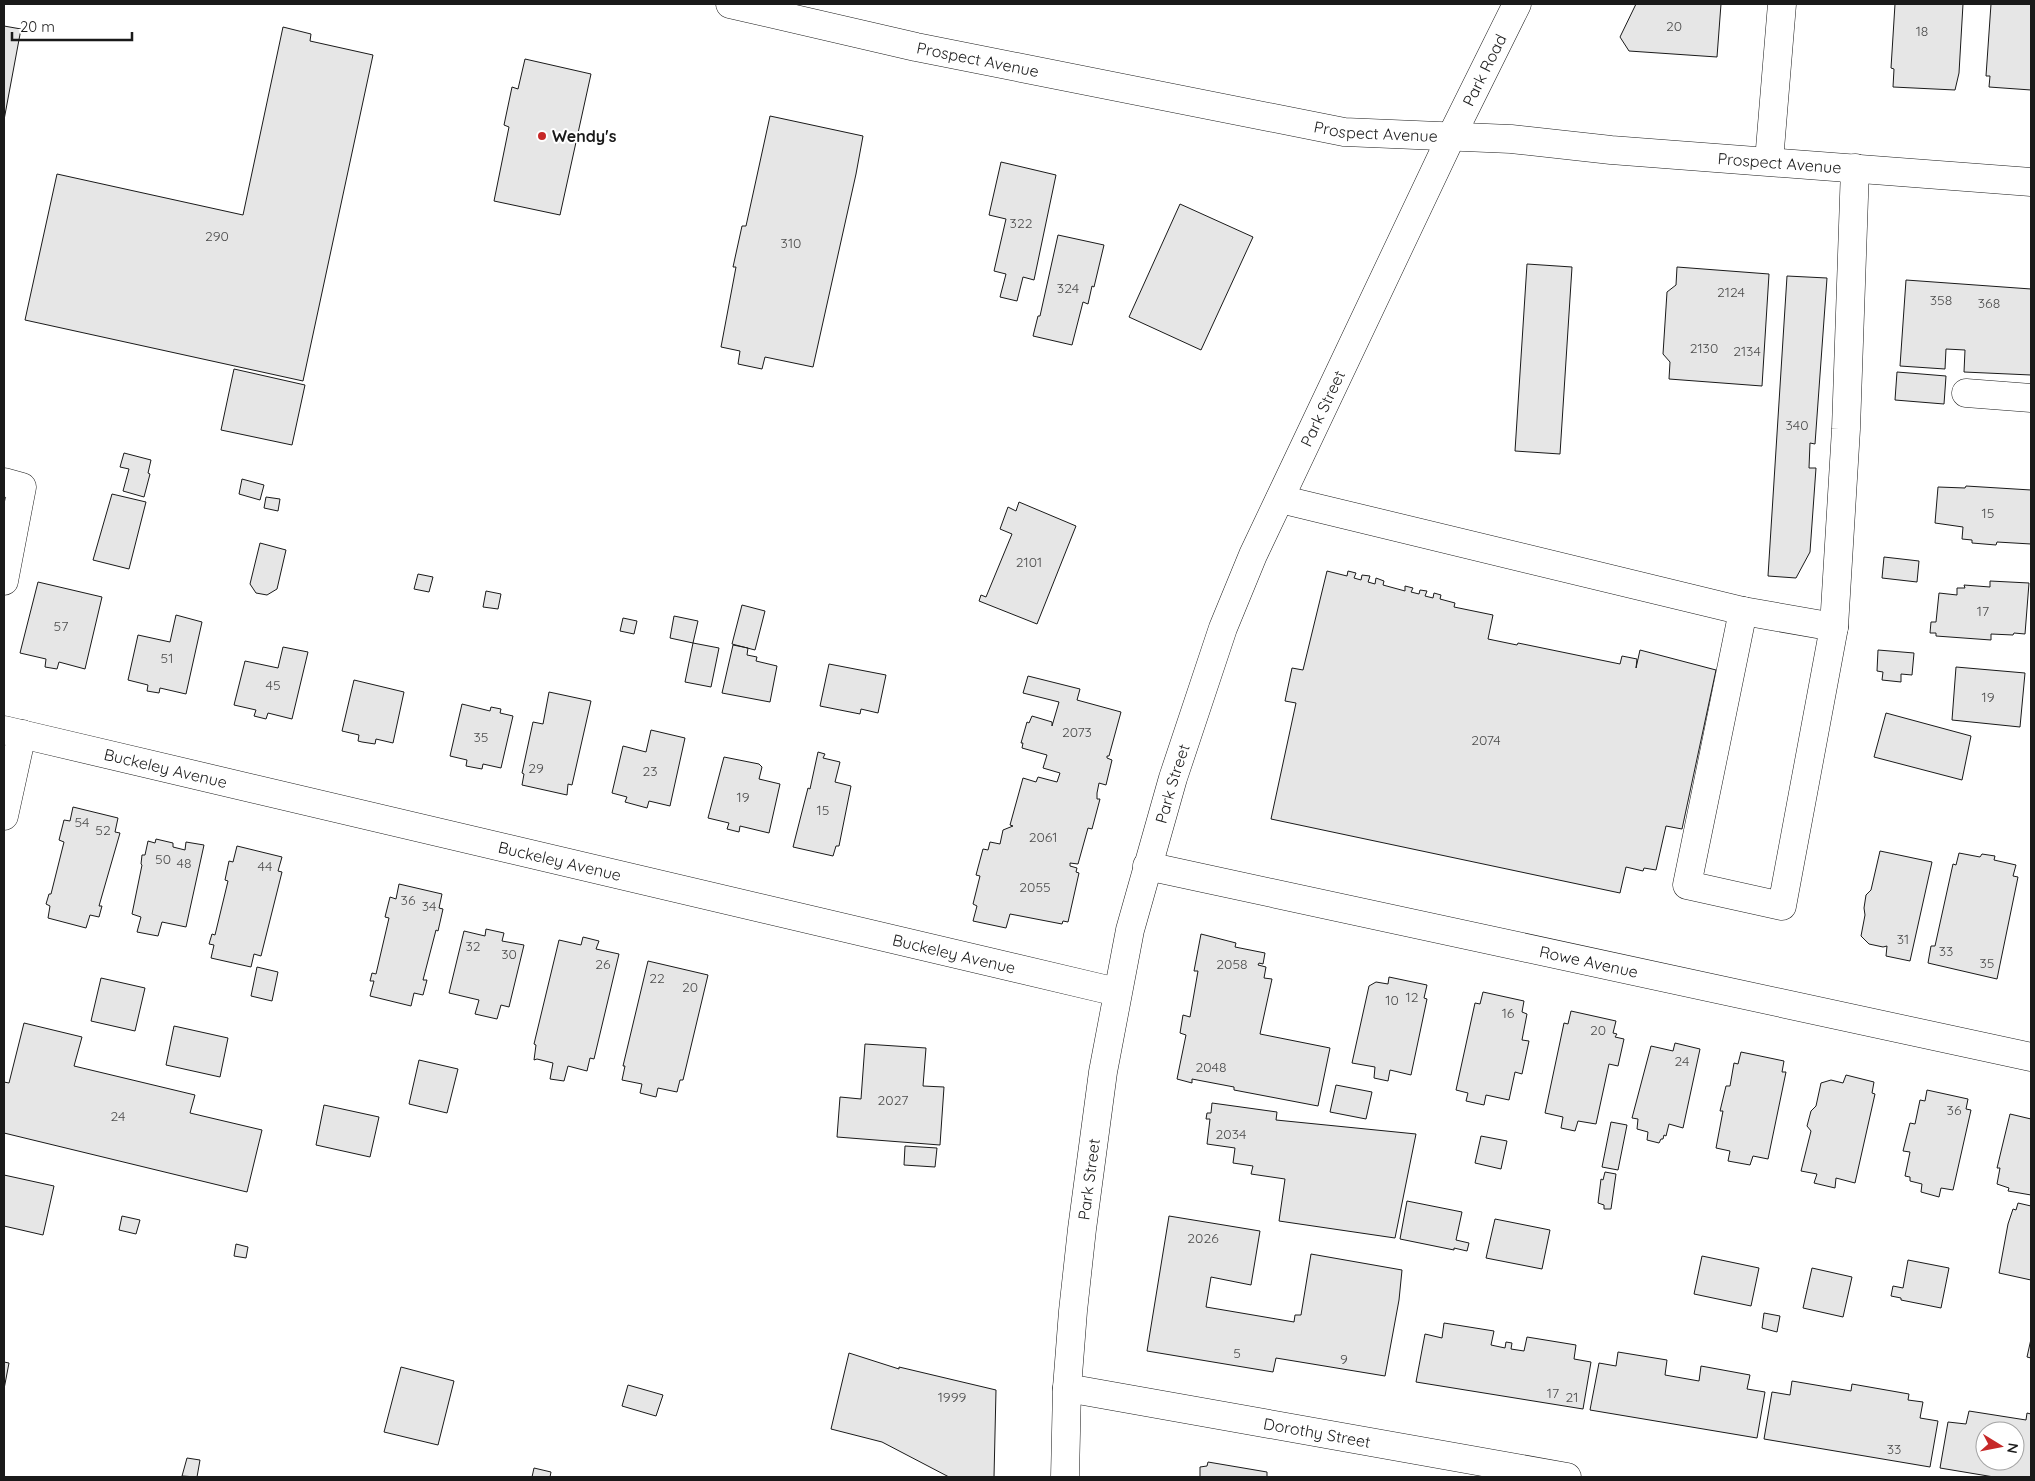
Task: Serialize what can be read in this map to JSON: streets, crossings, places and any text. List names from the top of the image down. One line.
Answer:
{"streets":{"main road":["Prospect Avenue","Park Road","Park Street","Buckeley Avenue","Rowe Avenue","Dorothy Street"]},"crossings":[["Prospect Avenue","Park Road"],["Prospect Avenue","Park Street"],["Park Road","Park Street"],["Park Street","Buckeley Avenue"],["Park Street","Rowe Avenue"],["Park Street","Dorothy Street"]],"places":["Wendy's"],"house_numbers":["20","18","322","290","310","324","2124","358","368","2130","2134","340","15","2101","17","57","51","45","19","2073","35","2074","29","23","19","15","54","52","2061","50","48","44","2055","36","34","31","32","33","30","35","26","2058","22","20","12","10","16","20","24","2048","2027","36","24","2034","2026","5","9","17","1999","21","33"],"scale_bar":"20 m","north":"right"}
